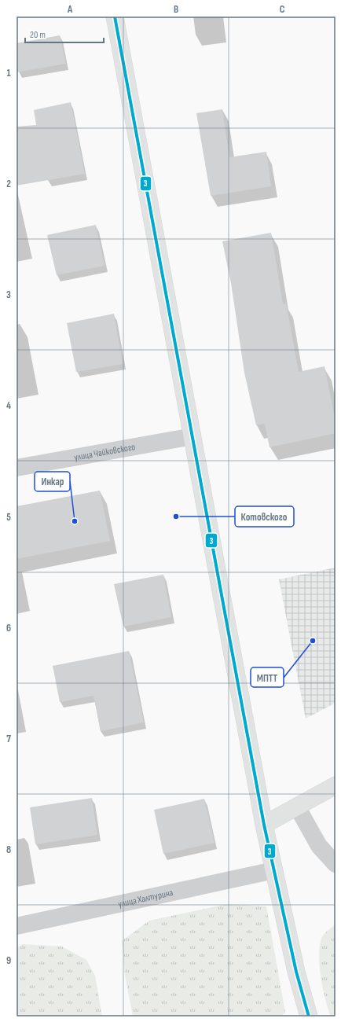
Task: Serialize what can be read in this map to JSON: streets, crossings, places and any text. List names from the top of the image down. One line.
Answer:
{"streets":{"street":["улица Чайковского","улица Халтурина"]},"places":["Котовского","Инкар","МПТТ"],"lines":["transit line 3"],"scale_bar":"20 m","grid":{"columns":["A","B","C"],"rows":["1","2","3","4","5","6","7","8","9"]}}
